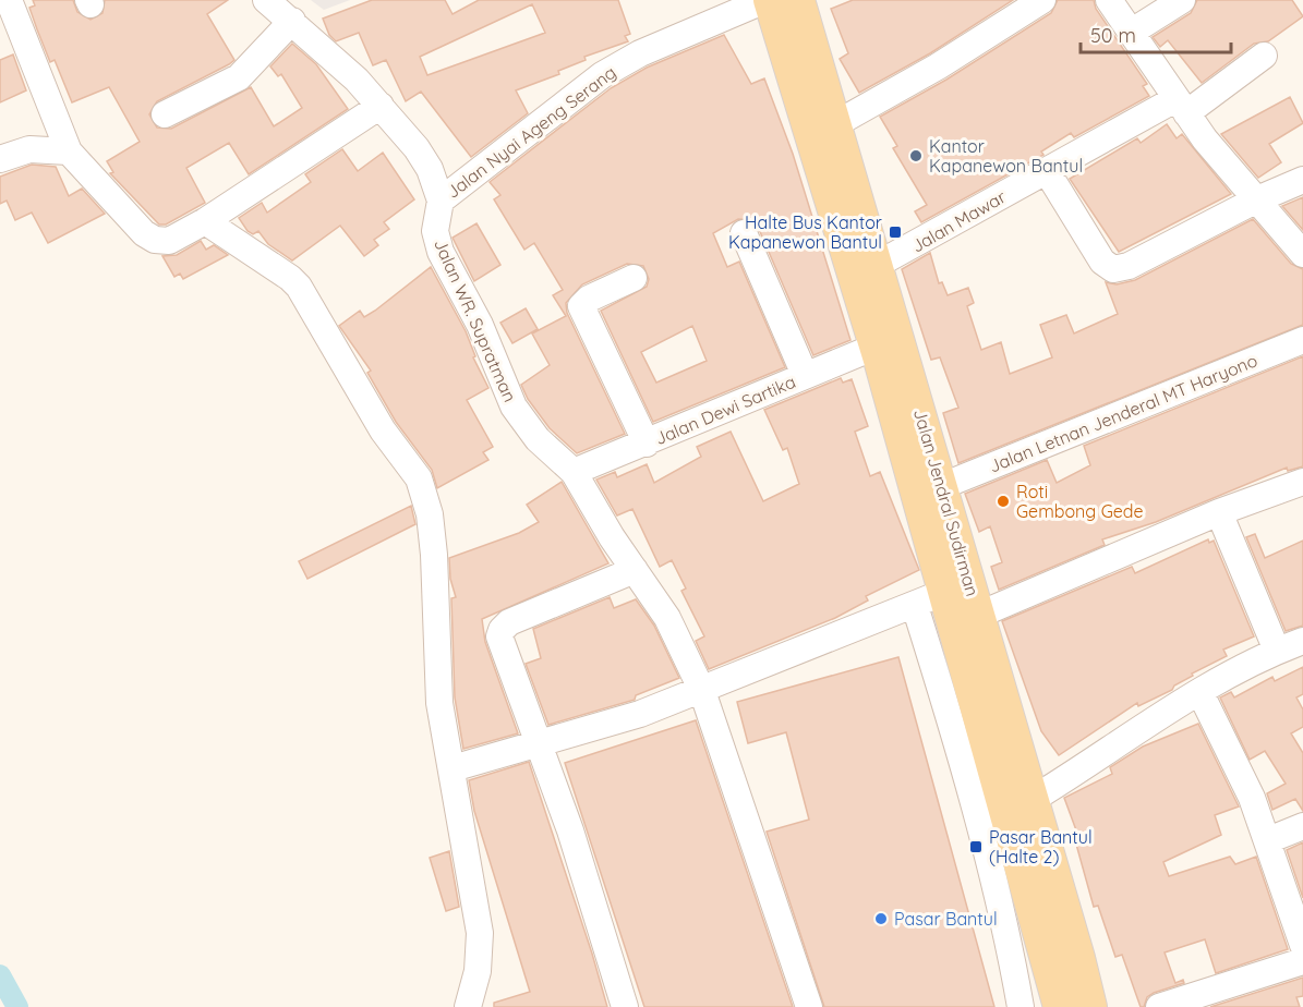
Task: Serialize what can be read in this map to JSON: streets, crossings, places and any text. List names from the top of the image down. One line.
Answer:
{"streets":{"main road":["Jalan Jendral Sudirman"],"street":["Jalan Nyai Ageng Serang","Jalan Mawar","Jalan WR. Supratman","Jalan Dewi Sartika","Jalan Letnan Jenderal MT Haryono"]},"crossings":[["Jalan Nyai Ageng Serang","Jalan WR. Supratman"],["Jalan Nyai Ageng Serang","Jalan Jendral Sudirman"],["Jalan Mawar","Jalan Jendral Sudirman"],["Jalan WR. Supratman","Jalan Dewi Sartika"],["Jalan Dewi Sartika","Jalan Jendral Sudirman"],["Jalan Letnan Jenderal MT Haryono","Jalan Jendral Sudirman"]],"places":{"other":["Kantor Kapanewon Bantul","Roti Gembong Gede","Pasar Bantul"],"transit":["Halte Bus Kantor Kapanewon Bantul","Pasar Bantul (Halte 2)"]},"scale_bar":"50 m"}
